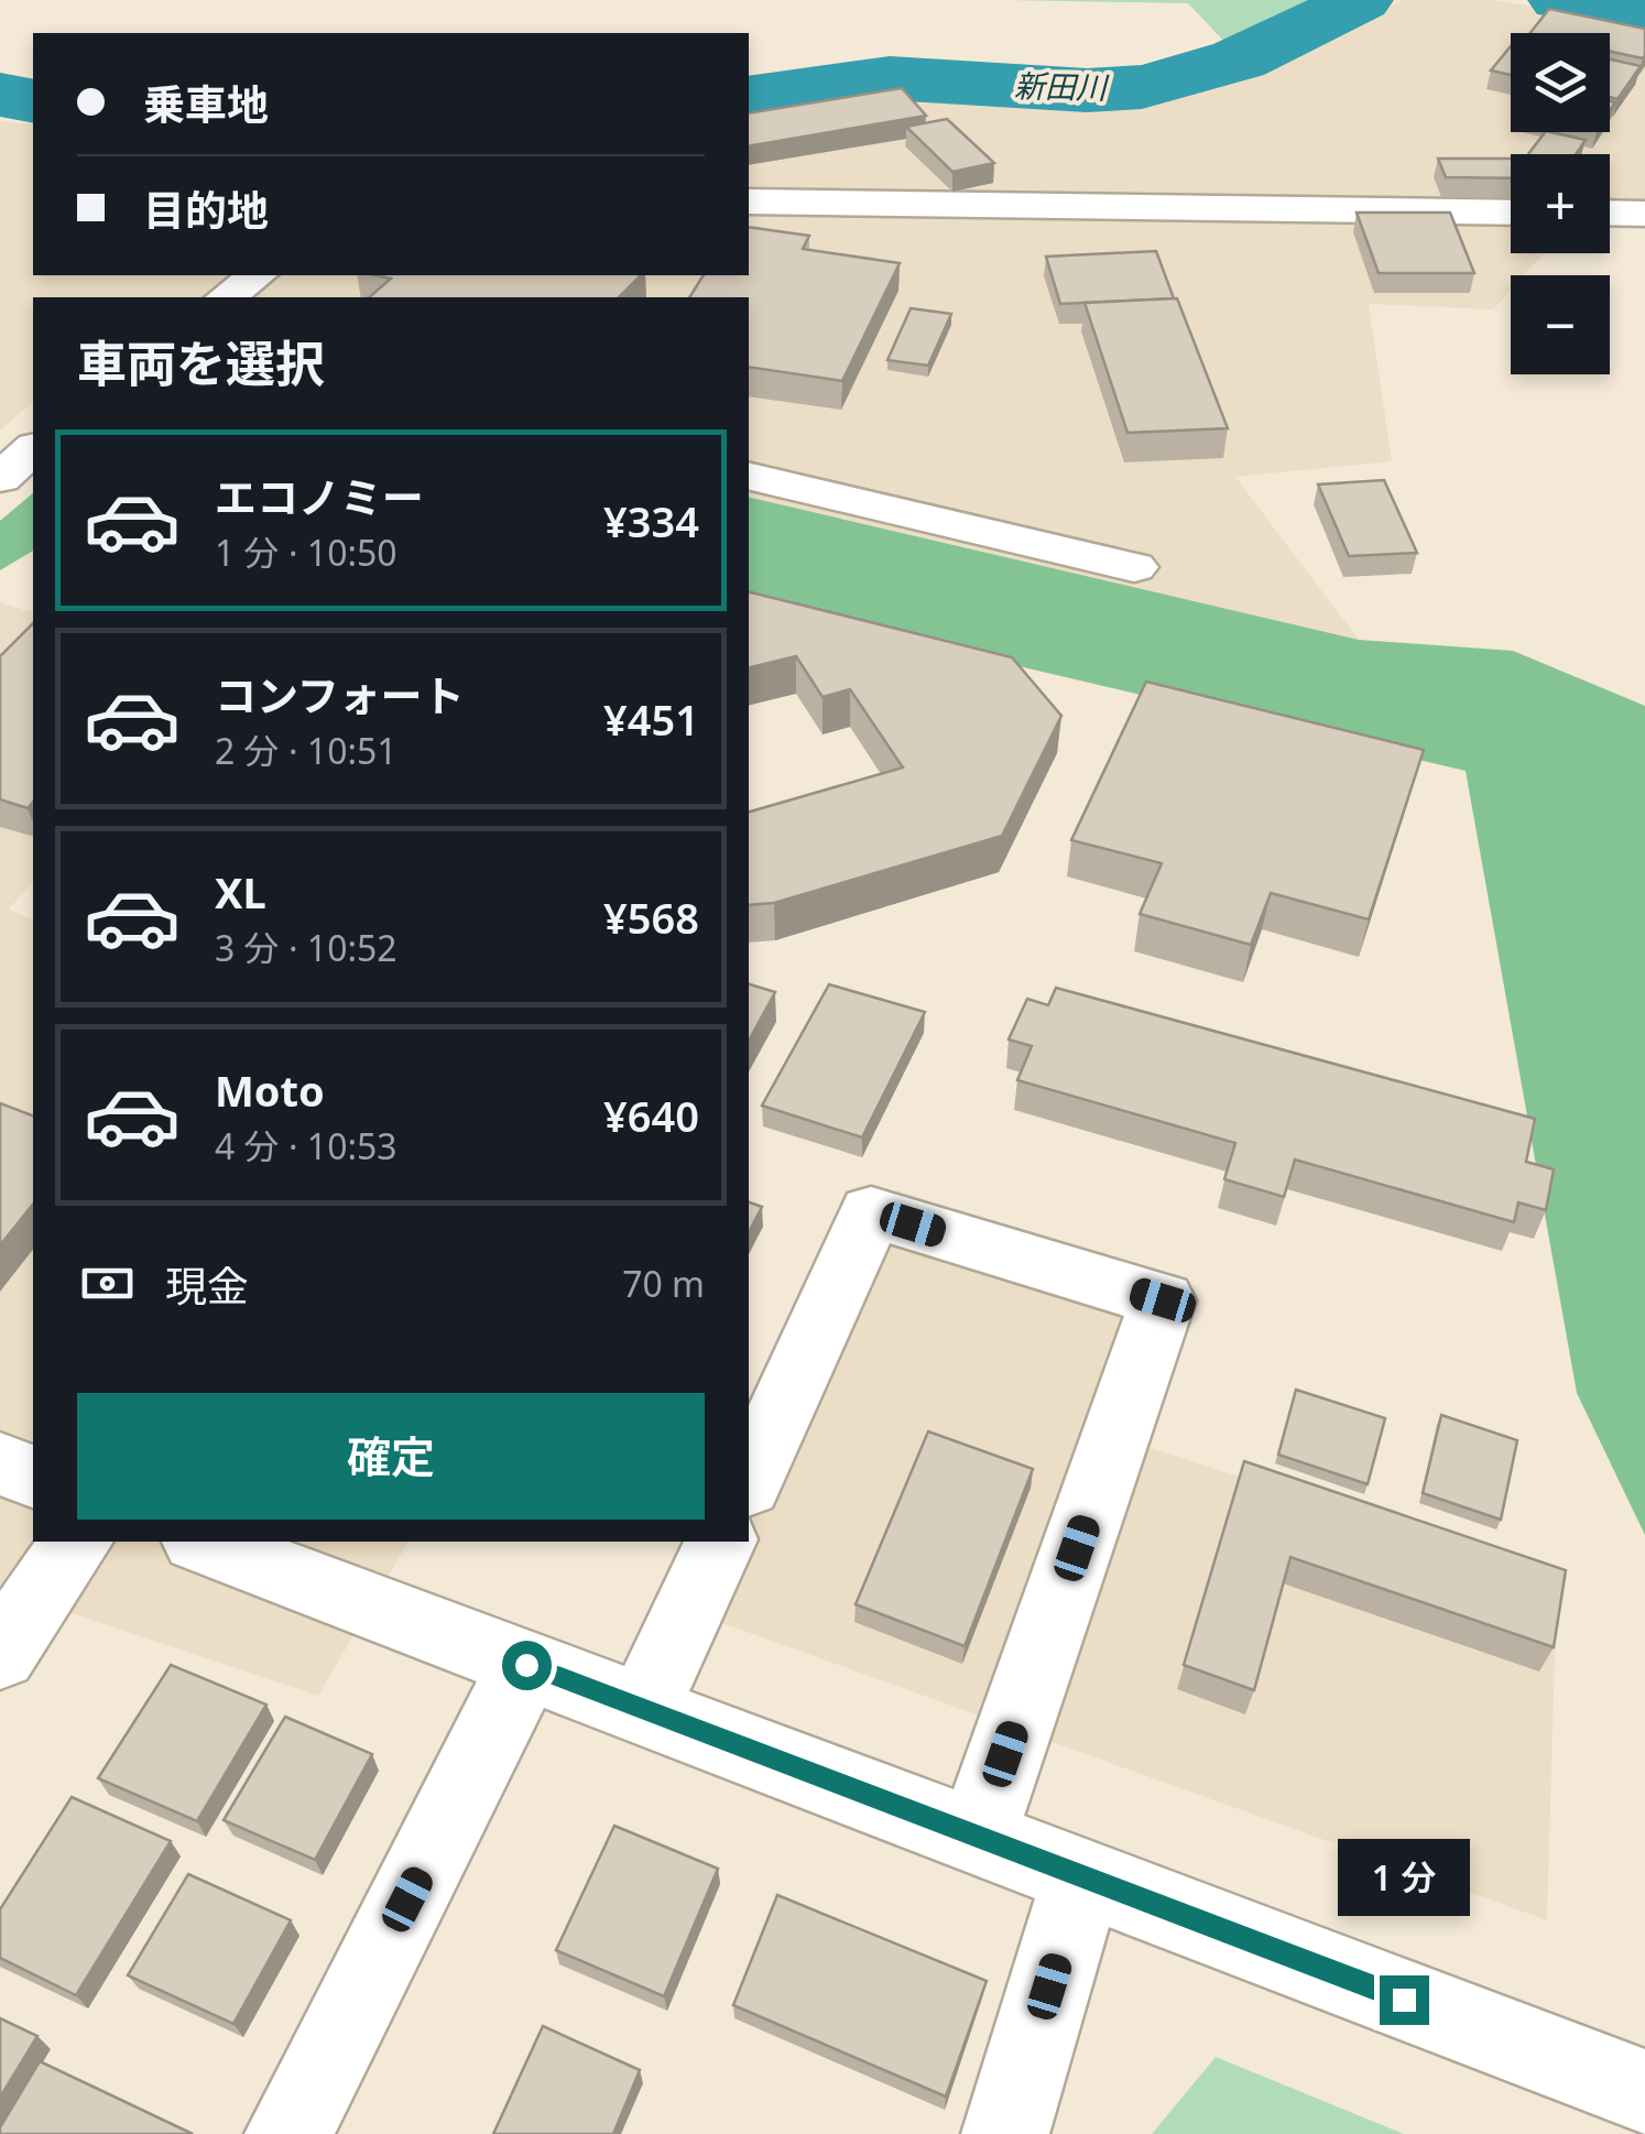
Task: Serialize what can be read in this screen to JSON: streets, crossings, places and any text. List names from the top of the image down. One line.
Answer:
{"water":["新田川"],"page":{"map_buttons":["+","−"],"banner":["乗車地","目的地"],"heading":"車両を選択","list":[{"name":"エコノミー","note":"1 分 · 10:50","value":"¥334"},{"name":"コンフォート","note":"2 分 · 10:51","value":"¥451"},{"name":"XL","note":"3 分 · 10:52","value":"¥568"},{"name":"Moto","note":"4 分 · 10:53","value":"¥640"}],"pay":["現金","70 m"],"buttons":"確定","bubble":"1 分"}}
